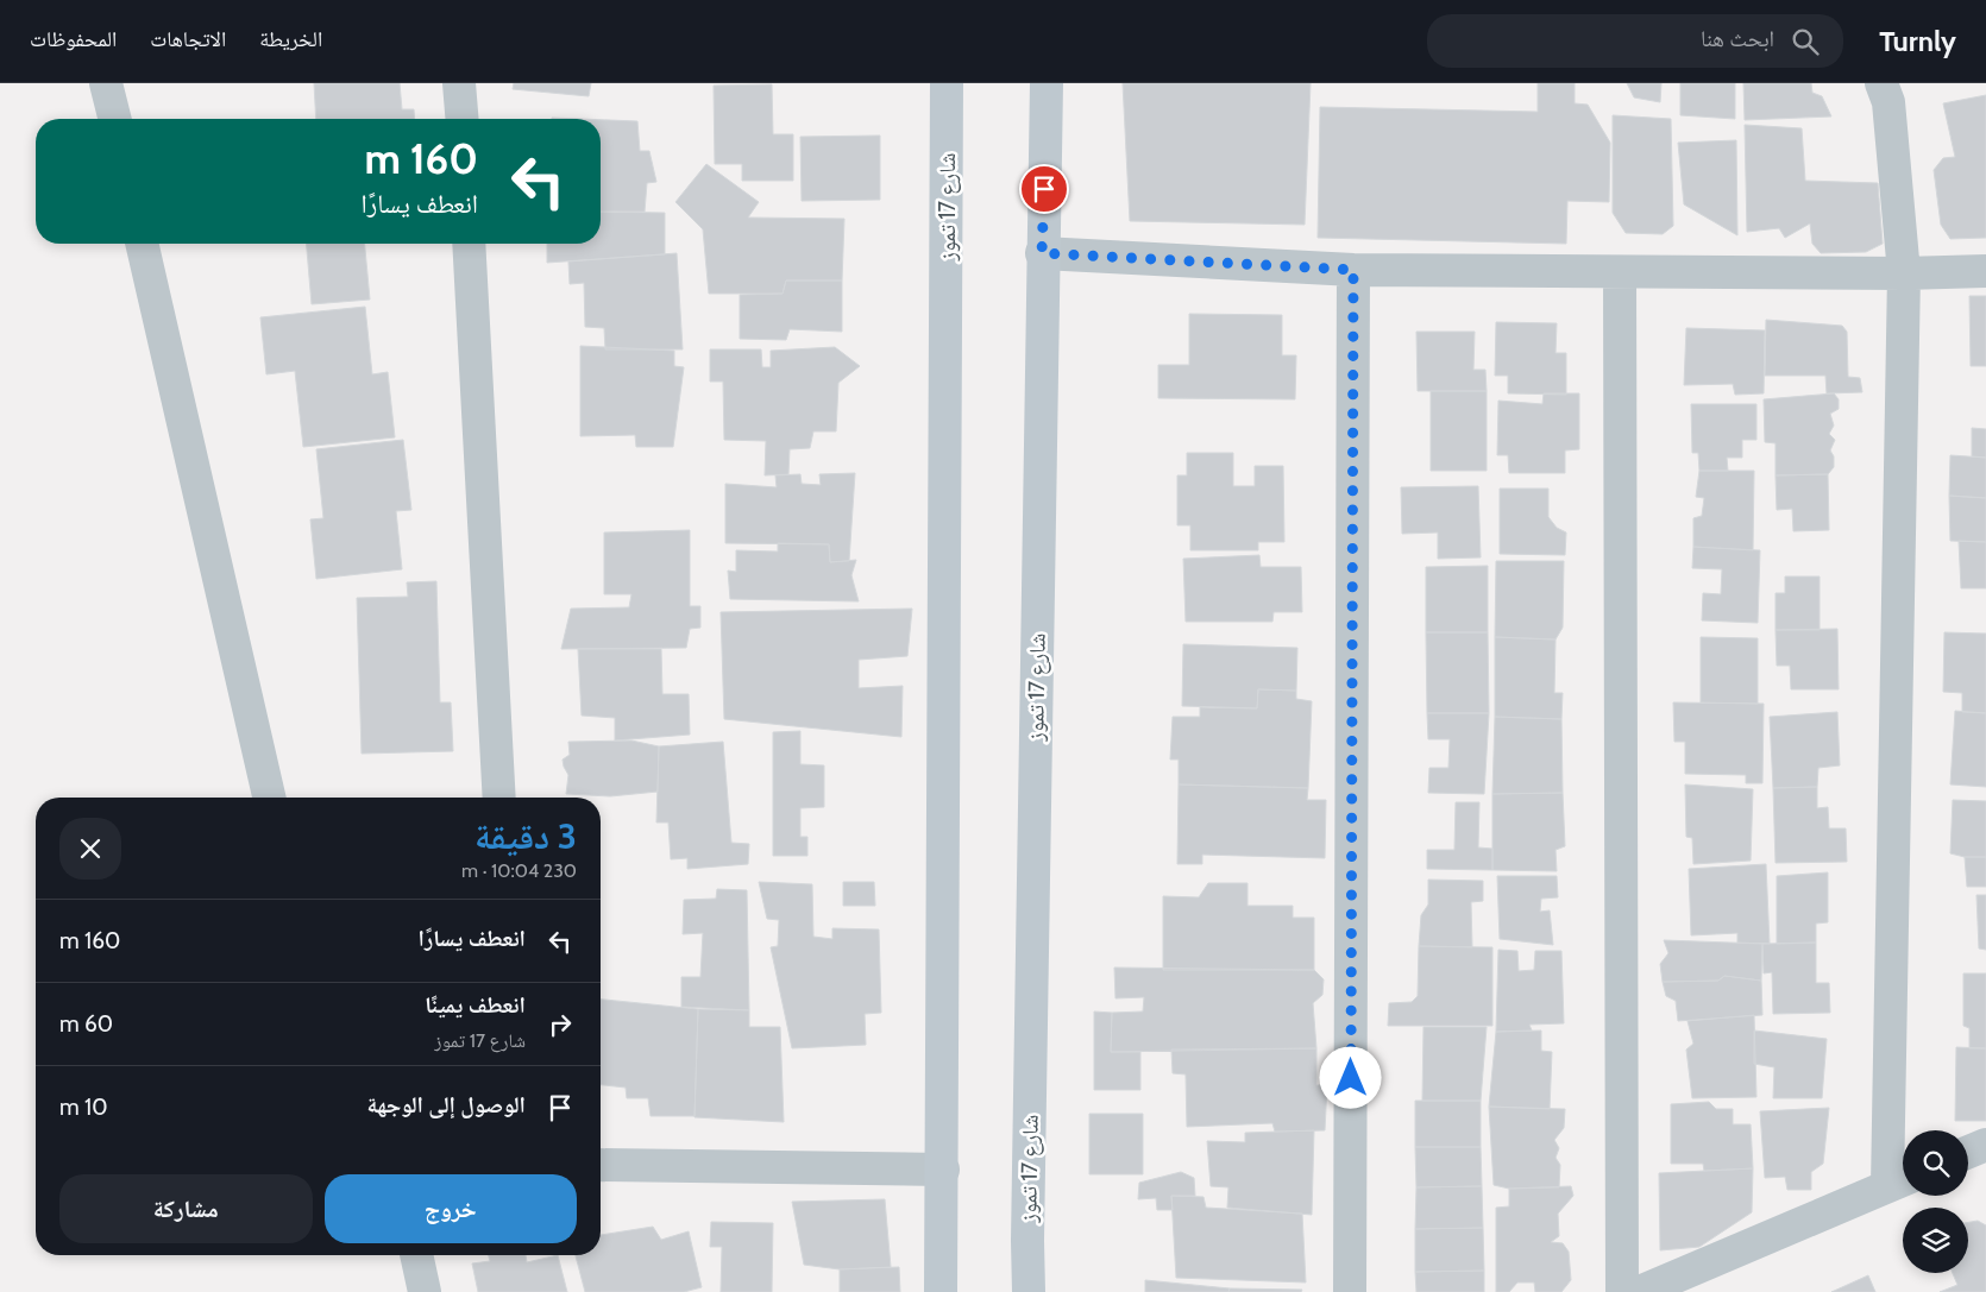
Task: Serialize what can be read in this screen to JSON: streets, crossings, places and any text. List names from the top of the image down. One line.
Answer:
{"streets":{"main road":["شارع 17 تموز"]},"page":{"header":"Turnly","search":"ابحث هنا","nav":["الخريطة","الاتجاهات","المحفوظات"],"turn":["160 m","انعطف يسارًا"],"heading":["3 دقيقة","230 m · 10:04"],"list":[{"name":"انعطف يسارًا","value":"160 m"},{"name":"انعطف يمينًا","note":"شارع 17 تموز","value":"60 m"},{"name":"الوصول إلى الوجهة","value":"10 m"}],"buttons":["خروج","مشاركة"]}}
